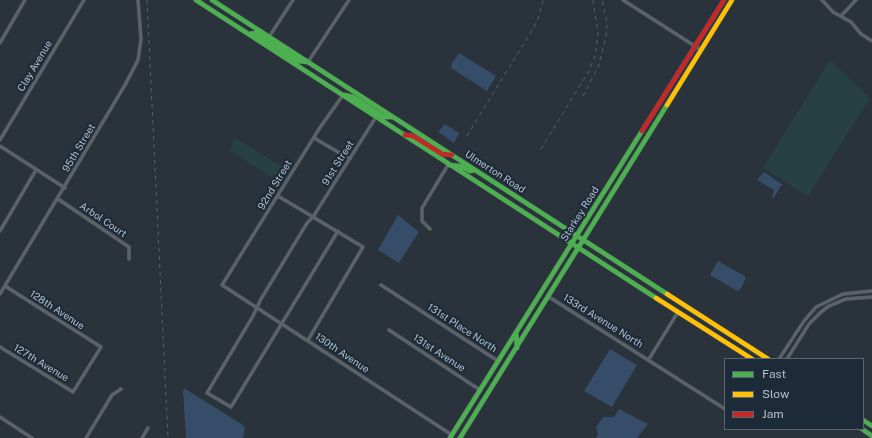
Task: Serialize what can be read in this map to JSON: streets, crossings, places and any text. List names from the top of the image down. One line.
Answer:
{"streets":{"main road":["Ulmerton Road","Starkey Road"],"street":["Clay Avenue","95th Street","91st Street","92nd Street","Arbol Court","128th Avenue","133rd Avenue North","131st Place North","130th Avenue","131st Avenue","127th Avenue"]},"crossings":[["95th Street","Arbol Court"],["95th Street","128th Avenue"],["91st Street","Ulmerton Road"],["91st Street","130th Avenue"],["Ulmerton Road","92nd Street"],["Ulmerton Road","Starkey Road"],["92nd Street","130th Avenue"],["Starkey Road","133rd Avenue North"],["Starkey Road","131st Place North"],["Starkey Road","130th Avenue"],["Starkey Road","131st Avenue"],["128th Avenue","127th Avenue"]],"legend":["Fast","Slow","Jam"]}
